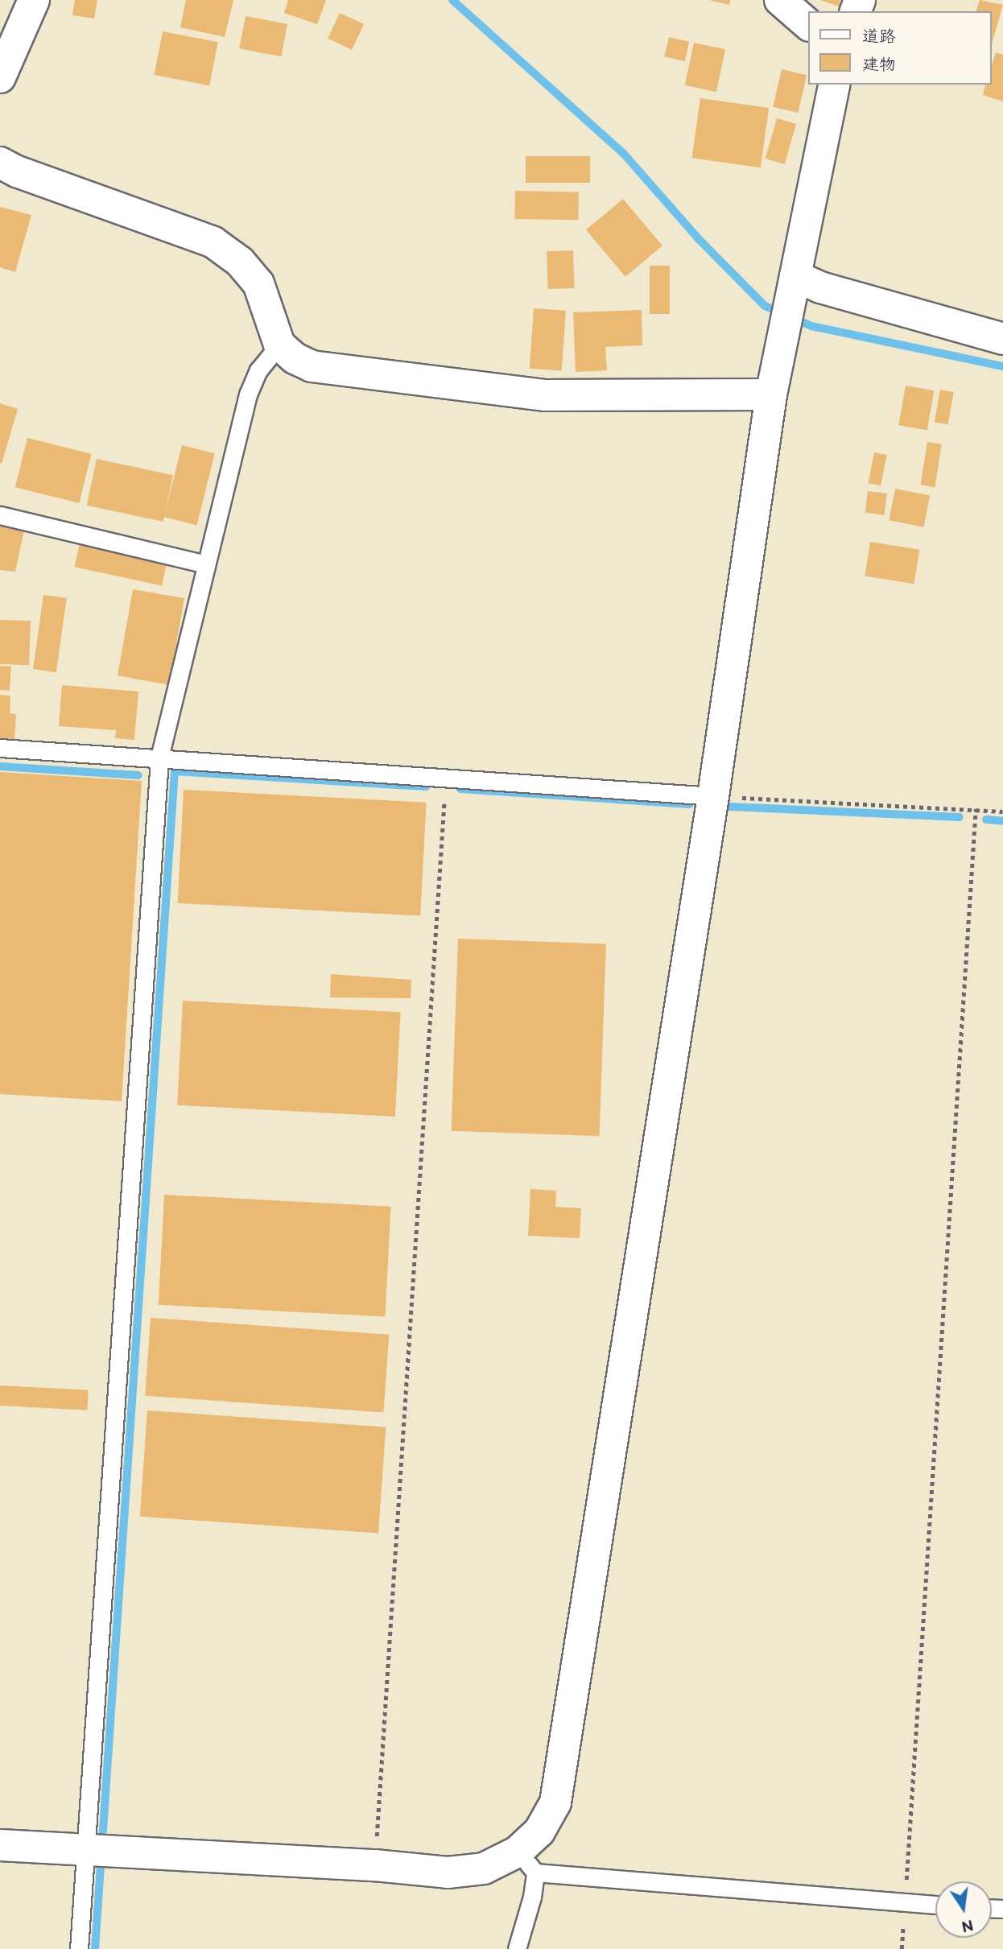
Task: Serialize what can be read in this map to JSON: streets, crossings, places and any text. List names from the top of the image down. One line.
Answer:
{"legend":["道路","建物"],"north":"bottom"}
